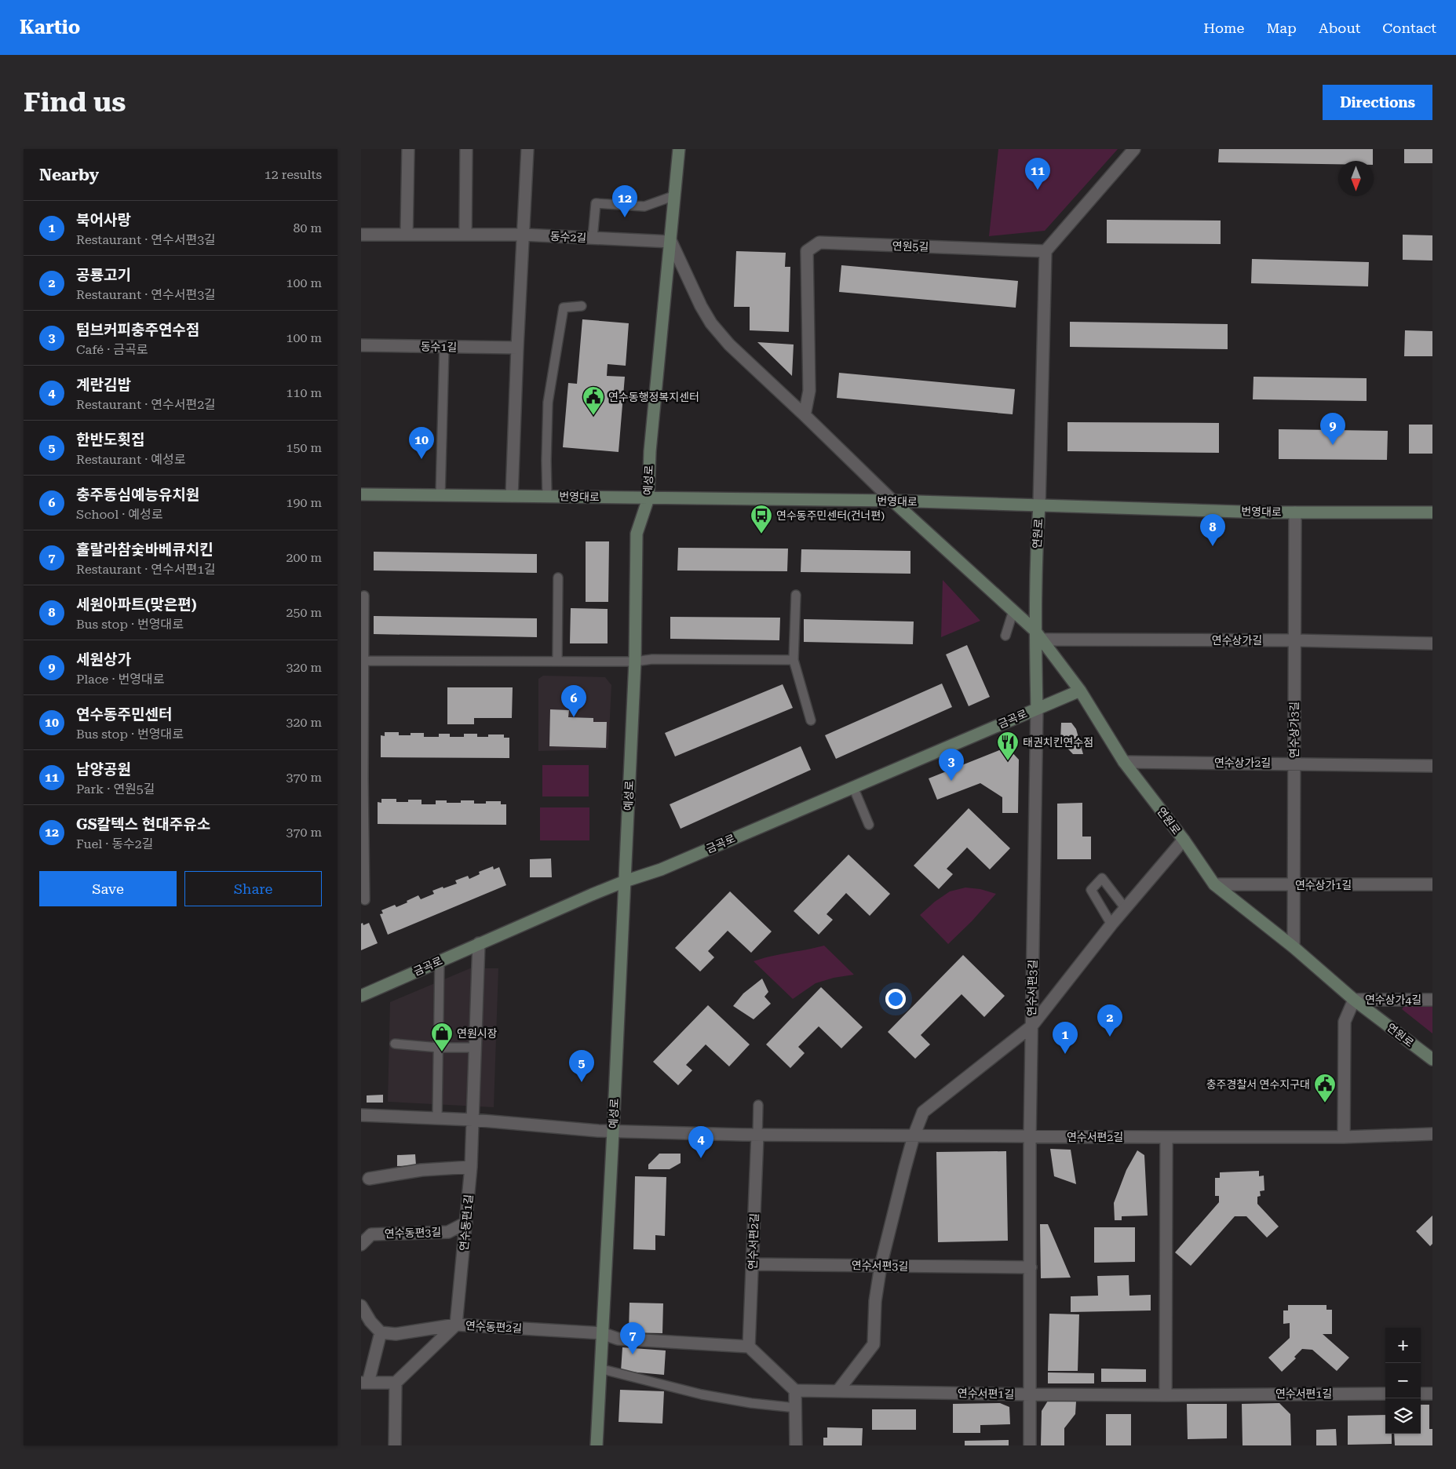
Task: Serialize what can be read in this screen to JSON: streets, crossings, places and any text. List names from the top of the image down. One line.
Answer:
{"streets":{"street":["동수2길","연원5길","동수1길","예성로","번영대로","연원로","연수상가길","금곡로","연수상가3길","연수상가2길","연수상가1길","연수서편3길","연수상가4길","연수서편2길","연수동편1길","연수동편3길","연수동편2길","연수서편1길"]},"crossings":[["동수2길","예성로"],["예성로","번영대로"],["예성로","금곡로"],["예성로","연수서편2길"],["예성로","연수동편2길"],["번영대로","연원로"],["번영대로","연수상가3길"],["연원로","연수상가길"],["연원로","금곡로"],["연원로","연수상가3길"],["연원로","연수상가2길"],["연원로","연수상가1길"],["연원로","연수상가4길"],["연수상가길","연수상가3길"],["금곡로","연수서편3길"],["금곡로","연수동편1길"],["연수상가3길","연수상가2길"],["연수상가3길","연수상가1길"],["연수서편3길","연수서편2길"],["연수서편3길","연수서편1길"],["연수동편1길","연수동편3길"],["연수동편1길","연수동편2길"]],"places":{"public building":["연수동행정복지센터","충주경찰서 연수지구대"],"bus stop":["연수동주민센터(건너편)"],"restaurant":["태권치킨연수점"],"shop":["연원시장"]},"north":"bottom","page":{"header":"Kartio","nav":["Home","Map","About","Contact"],"buttons":["Directions",["Save","Share"]],"title":"Find us","heading":["Nearby","12 results"],"pins":["11","12","9","10","8","6","3","2","1","5","4","7"],"list":[{"mark":"1","name":"북어사랑","note":"Restaurant · 연수서편3길","value":"80 m"},{"mark":"2","name":"공룡고기","note":"Restaurant · 연수서편3길","value":"100 m"},{"mark":"3","name":"텀브커피충주연수점","note":"Café · 금곡로","value":"100 m"},{"mark":"4","name":"계란김밥","note":"Restaurant · 연수서편2길","value":"110 m"},{"mark":"5","name":"한반도횟집","note":"Restaurant · 예성로","value":"150 m"},{"mark":"6","name":"충주동심예능유치원","note":"School · 예성로","value":"190 m"},{"mark":"7","name":"훌랄라참숯바베큐치킨","note":"Restaurant · 연수서편1길","value":"200 m"},{"mark":"8","name":"세원아파트(맞은편)","note":"Bus stop · 번영대로","value":"250 m"},{"mark":"9","name":"세원상가","note":"Place · 번영대로","value":"320 m"},{"mark":"10","name":"연수동주민센터","note":"Bus stop · 번영대로","value":"320 m"},{"mark":"11","name":"남양공원","note":"Park · 연원5길","value":"370 m"},{"mark":"12","name":"GS칼텍스 현대주유소","note":"Fuel · 동수2길","value":"370 m"}],"map_buttons":["+","−"]}}
